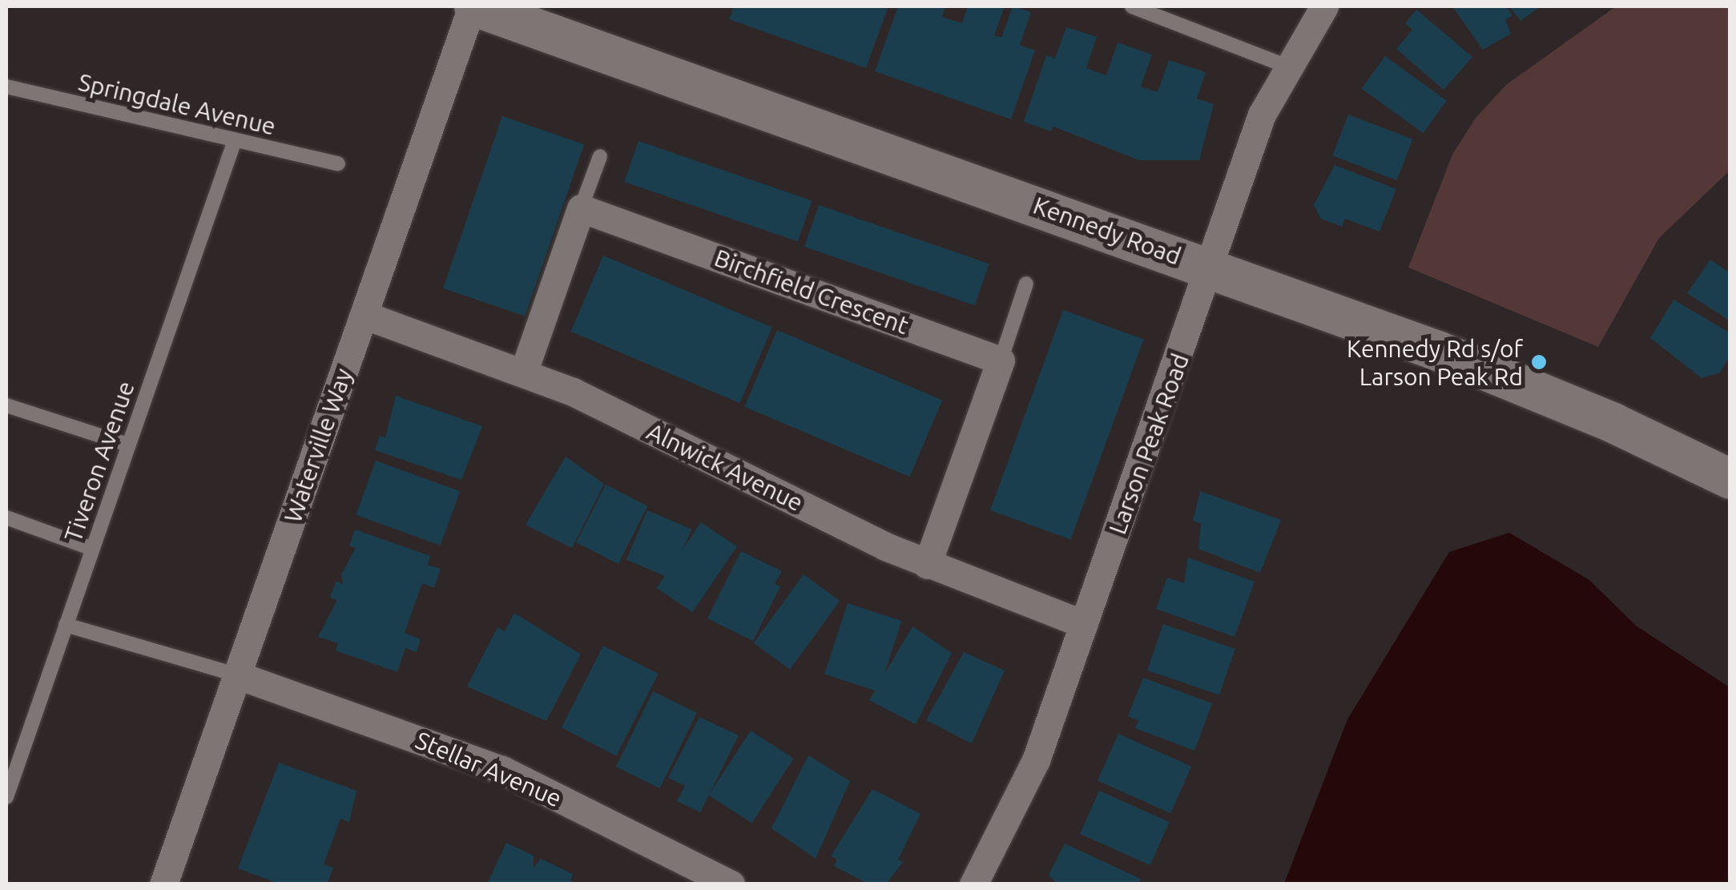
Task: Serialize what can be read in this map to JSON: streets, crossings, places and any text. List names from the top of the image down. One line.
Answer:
{"streets":{"main road":["Kennedy Road"],"street":["Birchfield Crescent","Larson Peak Road","Waterville Way","Alnwick Avenue","Stellar Avenue"],"lane":["Springdale Avenue","Tiveron Avenue"]},"crossings":[["Springdale Avenue","Tiveron Avenue"],["Kennedy Road","Larson Peak Road"],["Kennedy Road","Waterville Way"],["Larson Peak Road","Alnwick Avenue"],["Waterville Way","Alnwick Avenue"],["Waterville Way","Stellar Avenue"]],"places":["Kennedy Rd s/of Larson Peak Rd"]}
